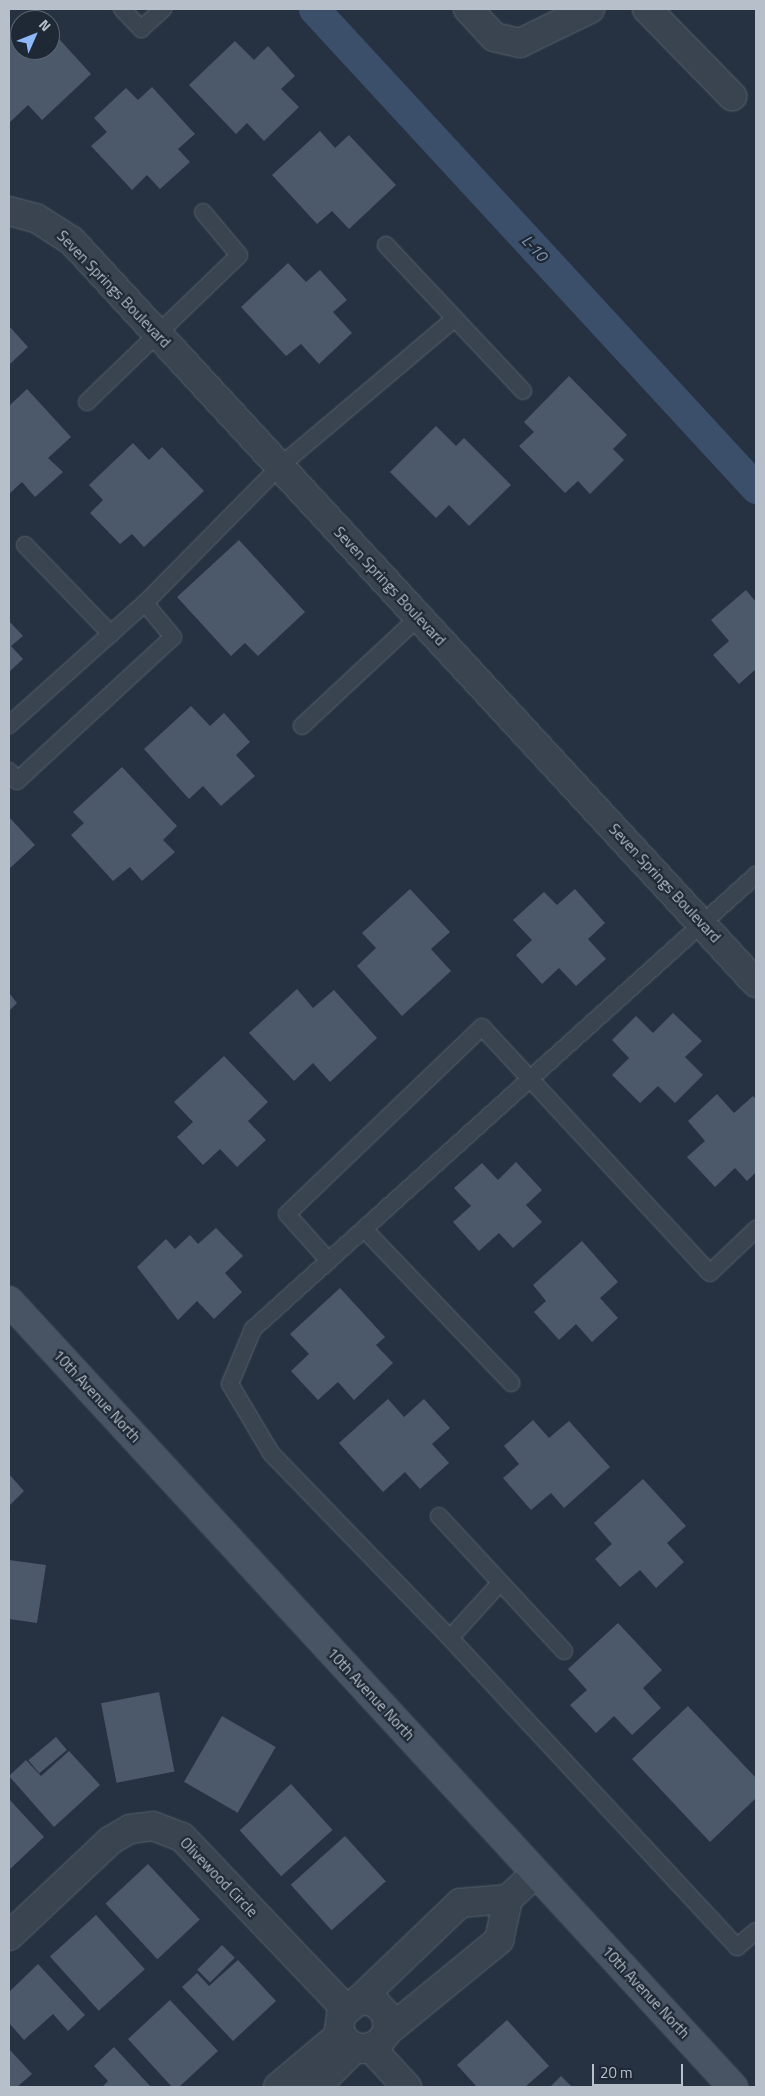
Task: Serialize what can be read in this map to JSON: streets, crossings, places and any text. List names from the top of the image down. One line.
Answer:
{"streets":{"street":["Seven Springs Boulevard","10th Avenue North","Olivewood Circle"]},"water":["L-10"],"scale_bar":"20 m","north":"top right"}
